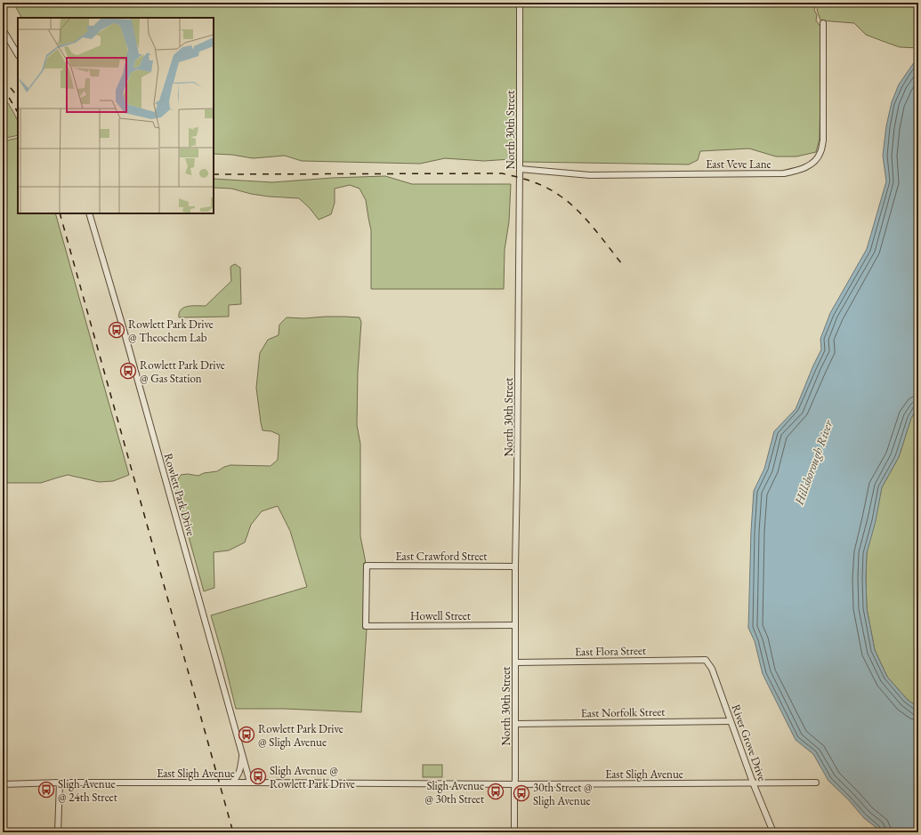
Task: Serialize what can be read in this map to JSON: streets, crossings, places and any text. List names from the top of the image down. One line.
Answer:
{"streets":{"street":["North 30th Street","East Veve Lane","Rowlett Park Drive","East Crawford Street","Howell Street","East Flora Street","East Norfolk Street","River Grove Drive","East Sligh Avenue"]},"crossings":[["North 30th Street","East Veve Lane"],["North 30th Street","East Crawford Street"],["North 30th Street","Howell Street"],["North 30th Street","East Flora Street"],["North 30th Street","East Norfolk Street"],["North 30th Street","East Sligh Avenue"],["Rowlett Park Drive","East Sligh Avenue"],["East Crawford Street","Howell Street"],["East Flora Street","River Grove Drive"],["East Norfolk Street","River Grove Drive"],["River Grove Drive","East Sligh Avenue"]],"water":["Hillsborough River"],"places":{"bus stop":["Rowlett Park Drive @ Theochem Lab","Rowlett Park Drive @ Gas Station","Rowlett Park Drive @ Sligh Avenue","Sligh Avenue @ Rowlett Park Drive","Sligh Avenue @ 24th Street","Sligh Avenue @ 30th Street","30th Street @ Sligh Avenue"]}}
